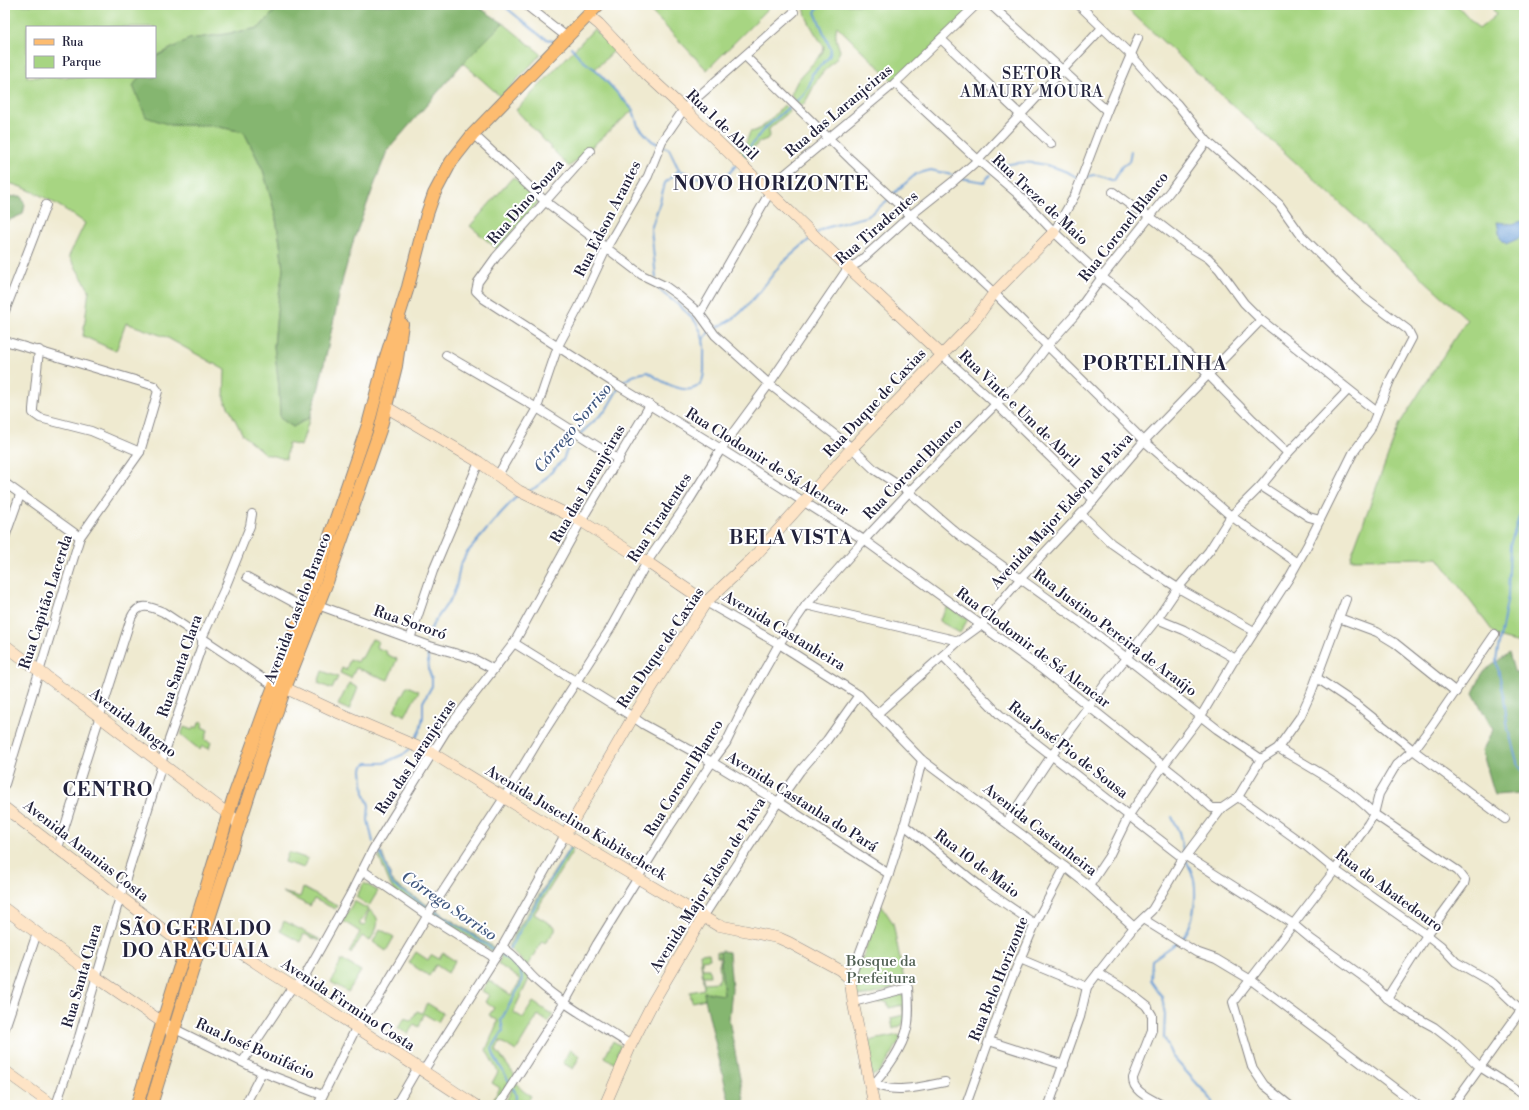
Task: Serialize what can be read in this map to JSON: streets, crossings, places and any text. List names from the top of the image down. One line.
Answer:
{"streets":{"main road":["Avenida Castelo Branco"],"street":["Rua das Laranjeiras","Rua 1 de Abril","Rua Treze de Maio","Rua Dino Souza","Rua Edson Arantes","Rua Coronel Blanco","Rua Tiradentes","Rua Duque de Caxias","Rua Vinte e Um de Abril","Rua Clodomir de Sá Alencar","Avenida Major Edson de Paiva","Rua Capitão Lacerda","Rua Sororó","Avenida Castanheira","Rua Justino Pereira de Araújo","Rua Santa Clara","Avenida Mogno","Rua José Pio de Sousa","Avenida Castanha do Pará","Avenida Juscelino Kubitscheck","Avenida Ananias Costa","Rua 10 de Maio","Rua do Abatedouro","Rua Belo Horizonte","Avenida Firmino Costa","Rua José Bonifácio"]},"crossings":[["Rua das Laranjeiras","Rua 1 de Abril"],["Rua das Laranjeiras","Rua Treze de Maio"],["Rua das Laranjeiras","Rua Clodomir de Sá Alencar"],["Rua das Laranjeiras","Rua Sororó"],["Rua das Laranjeiras","Avenida Castanheira"],["Rua das Laranjeiras","Rua Justino Pereira de Araújo"],["Rua das Laranjeiras","Avenida Castanha do Pará"],["Rua das Laranjeiras","Avenida Juscelino Kubitscheck"],["Rua das Laranjeiras","Avenida Firmino Costa"],["Rua das Laranjeiras","Rua José Bonifácio"],["Rua 1 de Abril","Rua Edson Arantes"],["Rua 1 de Abril","Rua Tiradentes"],["Rua 1 de Abril","Rua Duque de Caxias"],["Rua 1 de Abril","Rua Vinte e Um de Abril"],["Rua 1 de Abril","Avenida Castelo Branco"],["Rua Treze de Maio","Rua Coronel Blanco"],["Rua Treze de Maio","Rua Tiradentes"],["Rua Treze de Maio","Rua Duque de Caxias"],["Rua Treze de Maio","Avenida Major Edson de Paiva"],["Rua Dino Souza","Rua Clodomir de Sá Alencar"],["Rua Dino Souza","Rua Justino Pereira de Araújo"],["Rua Edson Arantes","Rua Clodomir de Sá Alencar"],["Rua Edson Arantes","Avenida Castanheira"],["Rua Edson Arantes","Rua Justino Pereira de Araújo"],["Rua Coronel Blanco","Rua Vinte e Um de Abril"],["Rua Coronel Blanco","Rua Clodomir de Sá Alencar"],["Rua Coronel Blanco","Avenida Castanheira"],["Rua Coronel Blanco","Rua Justino Pereira de Araújo"],["Rua Coronel Blanco","Avenida Castanha do Pará"],["Rua Coronel Blanco","Avenida Juscelino Kubitscheck"],["Rua Tiradentes","Rua Clodomir de Sá Alencar"],["Rua Tiradentes","Avenida Castanheira"],["Rua Tiradentes","Rua Justino Pereira de Araújo"],["Rua Tiradentes","Avenida Castanha do Pará"],["Rua Tiradentes","Avenida Juscelino Kubitscheck"],["Rua Tiradentes","Avenida Firmino Costa"],["Rua Tiradentes","Rua José Bonifácio"],["Rua Duque de Caxias","Rua Vinte e Um de Abril"],["Rua Duque de Caxias","Rua Clodomir de Sá Alencar"],["Rua Duque de Caxias","Avenida Castanheira"],["Rua Duque de Caxias","Rua Justino Pereira de Araújo"],["Rua Duque de Caxias","Avenida Castanha do Pará"],["Rua Duque de Caxias","Avenida Juscelino Kubitscheck"],["Rua Duque de Caxias","Avenida Firmino Costa"],["Rua Vinte e Um de Abril","Avenida Major Edson de Paiva"],["Rua Clodomir de Sá Alencar","Avenida Major Edson de Paiva"],["Avenida Major Edson de Paiva","Avenida Castanheira"],["Avenida Major Edson de Paiva","Rua Justino Pereira de Araújo"],["Avenida Major Edson de Paiva","Rua José Pio de Sousa"],["Avenida Major Edson de Paiva","Avenida Castanha do Pará"],["Avenida Major Edson de Paiva","Avenida Juscelino Kubitscheck"],["Rua Capitão Lacerda","Avenida Mogno"],["Avenida Castelo Branco","Rua Sororó"],["Avenida Castelo Branco","Avenida Castanheira"],["Avenida Castelo Branco","Rua Justino Pereira de Araújo"],["Avenida Castelo Branco","Avenida Mogno"],["Avenida Castelo Branco","Avenida Juscelino Kubitscheck"],["Avenida Castelo Branco","Avenida Ananias Costa"],["Avenida Castelo Branco","Avenida Firmino Costa"],["Avenida Castelo Branco","Rua José Bonifácio"],["Avenida Castanheira","Rua Belo Horizonte"],["Rua Santa Clara","Avenida Mogno"],["Rua Santa Clara","Avenida Juscelino Kubitscheck"],["Rua Santa Clara","Avenida Ananias Costa"],["Rua Santa Clara","Rua José Bonifácio"],["Avenida Mogno","Avenida Juscelino Kubitscheck"],["Rua José Pio de Sousa","Rua do Abatedouro"],["Rua 10 de Maio","Rua Belo Horizonte"]],"districts":["SETOR AMAURY MOURA","NOVO HORIZONTE","PORTELINHA","BELA VISTA","CENTRO","SÃO GERALDO DO ARAGUAIA"],"water":["Córrego Sorriso"],"parks":["Bosque da Prefeitura"],"legend":["Rua","Parque"]}
